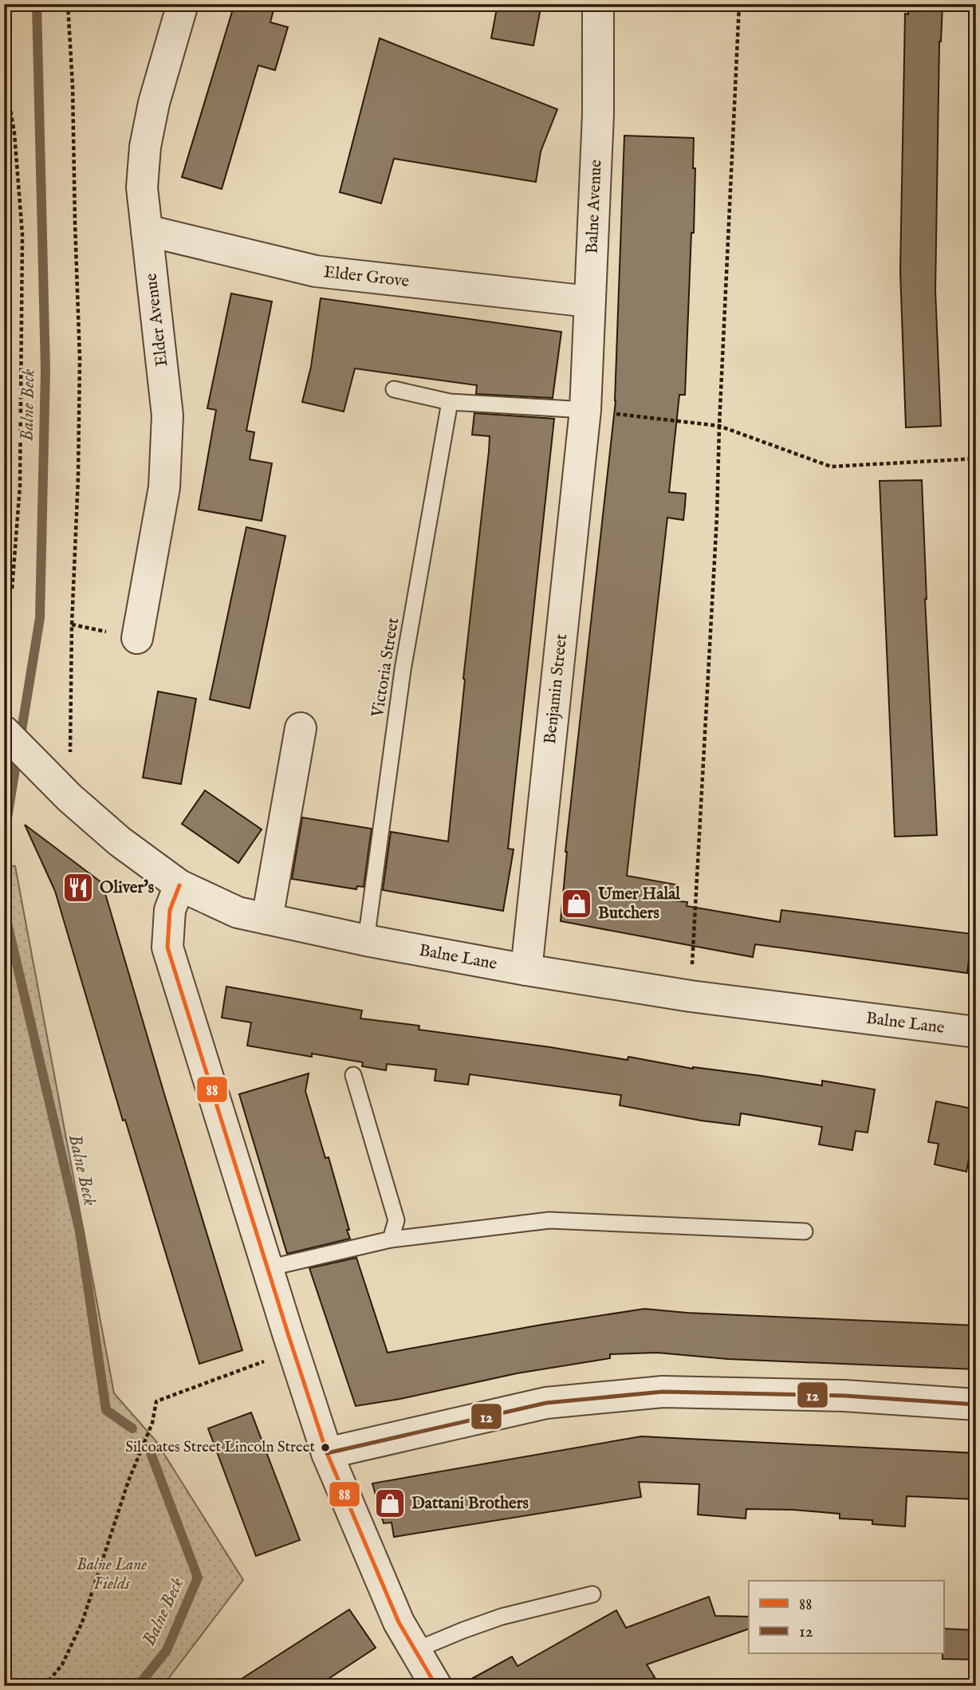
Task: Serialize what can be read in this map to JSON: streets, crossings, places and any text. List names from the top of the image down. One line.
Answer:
{"streets":{"street":["Balne Avenue","Elder Grove","Elder Avenue","Benjamin Street","Balne Lane"],"lane":["Victoria Street"]},"crossings":[["Balne Avenue","Elder Grove"],["Balne Avenue","Benjamin Street"],["Elder Grove","Elder Avenue"],["Victoria Street","Balne Lane"],["Benjamin Street","Balne Lane"]],"water":["Balne Beck"],"parks":["Balne Lane Fields"],"places":{"restaurant":["Oliver's"],"shop":["Umer Halal Butchers","Dattani Brothers"],"other":["Silcoates Street Lincoln Street"]},"lines":["transit line 88","transit line 12"],"legend":["88","12"]}
